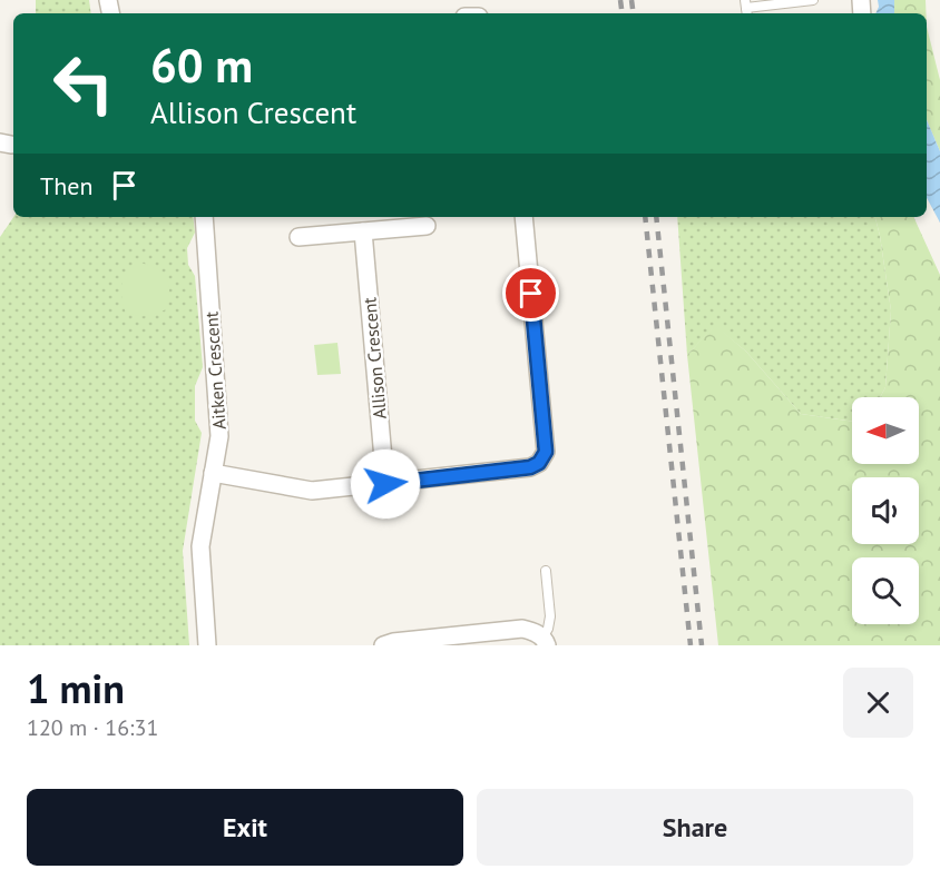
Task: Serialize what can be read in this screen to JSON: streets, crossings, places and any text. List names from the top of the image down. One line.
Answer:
{"streets":{"street":["Allison Crescent","Aitken Crescent"]},"north":"left","page":{"turn":["60 m","Allison Crescent"],"then":"Then","heading":["1 min","120 m · 16:31"],"buttons":["Exit","Share"]}}
